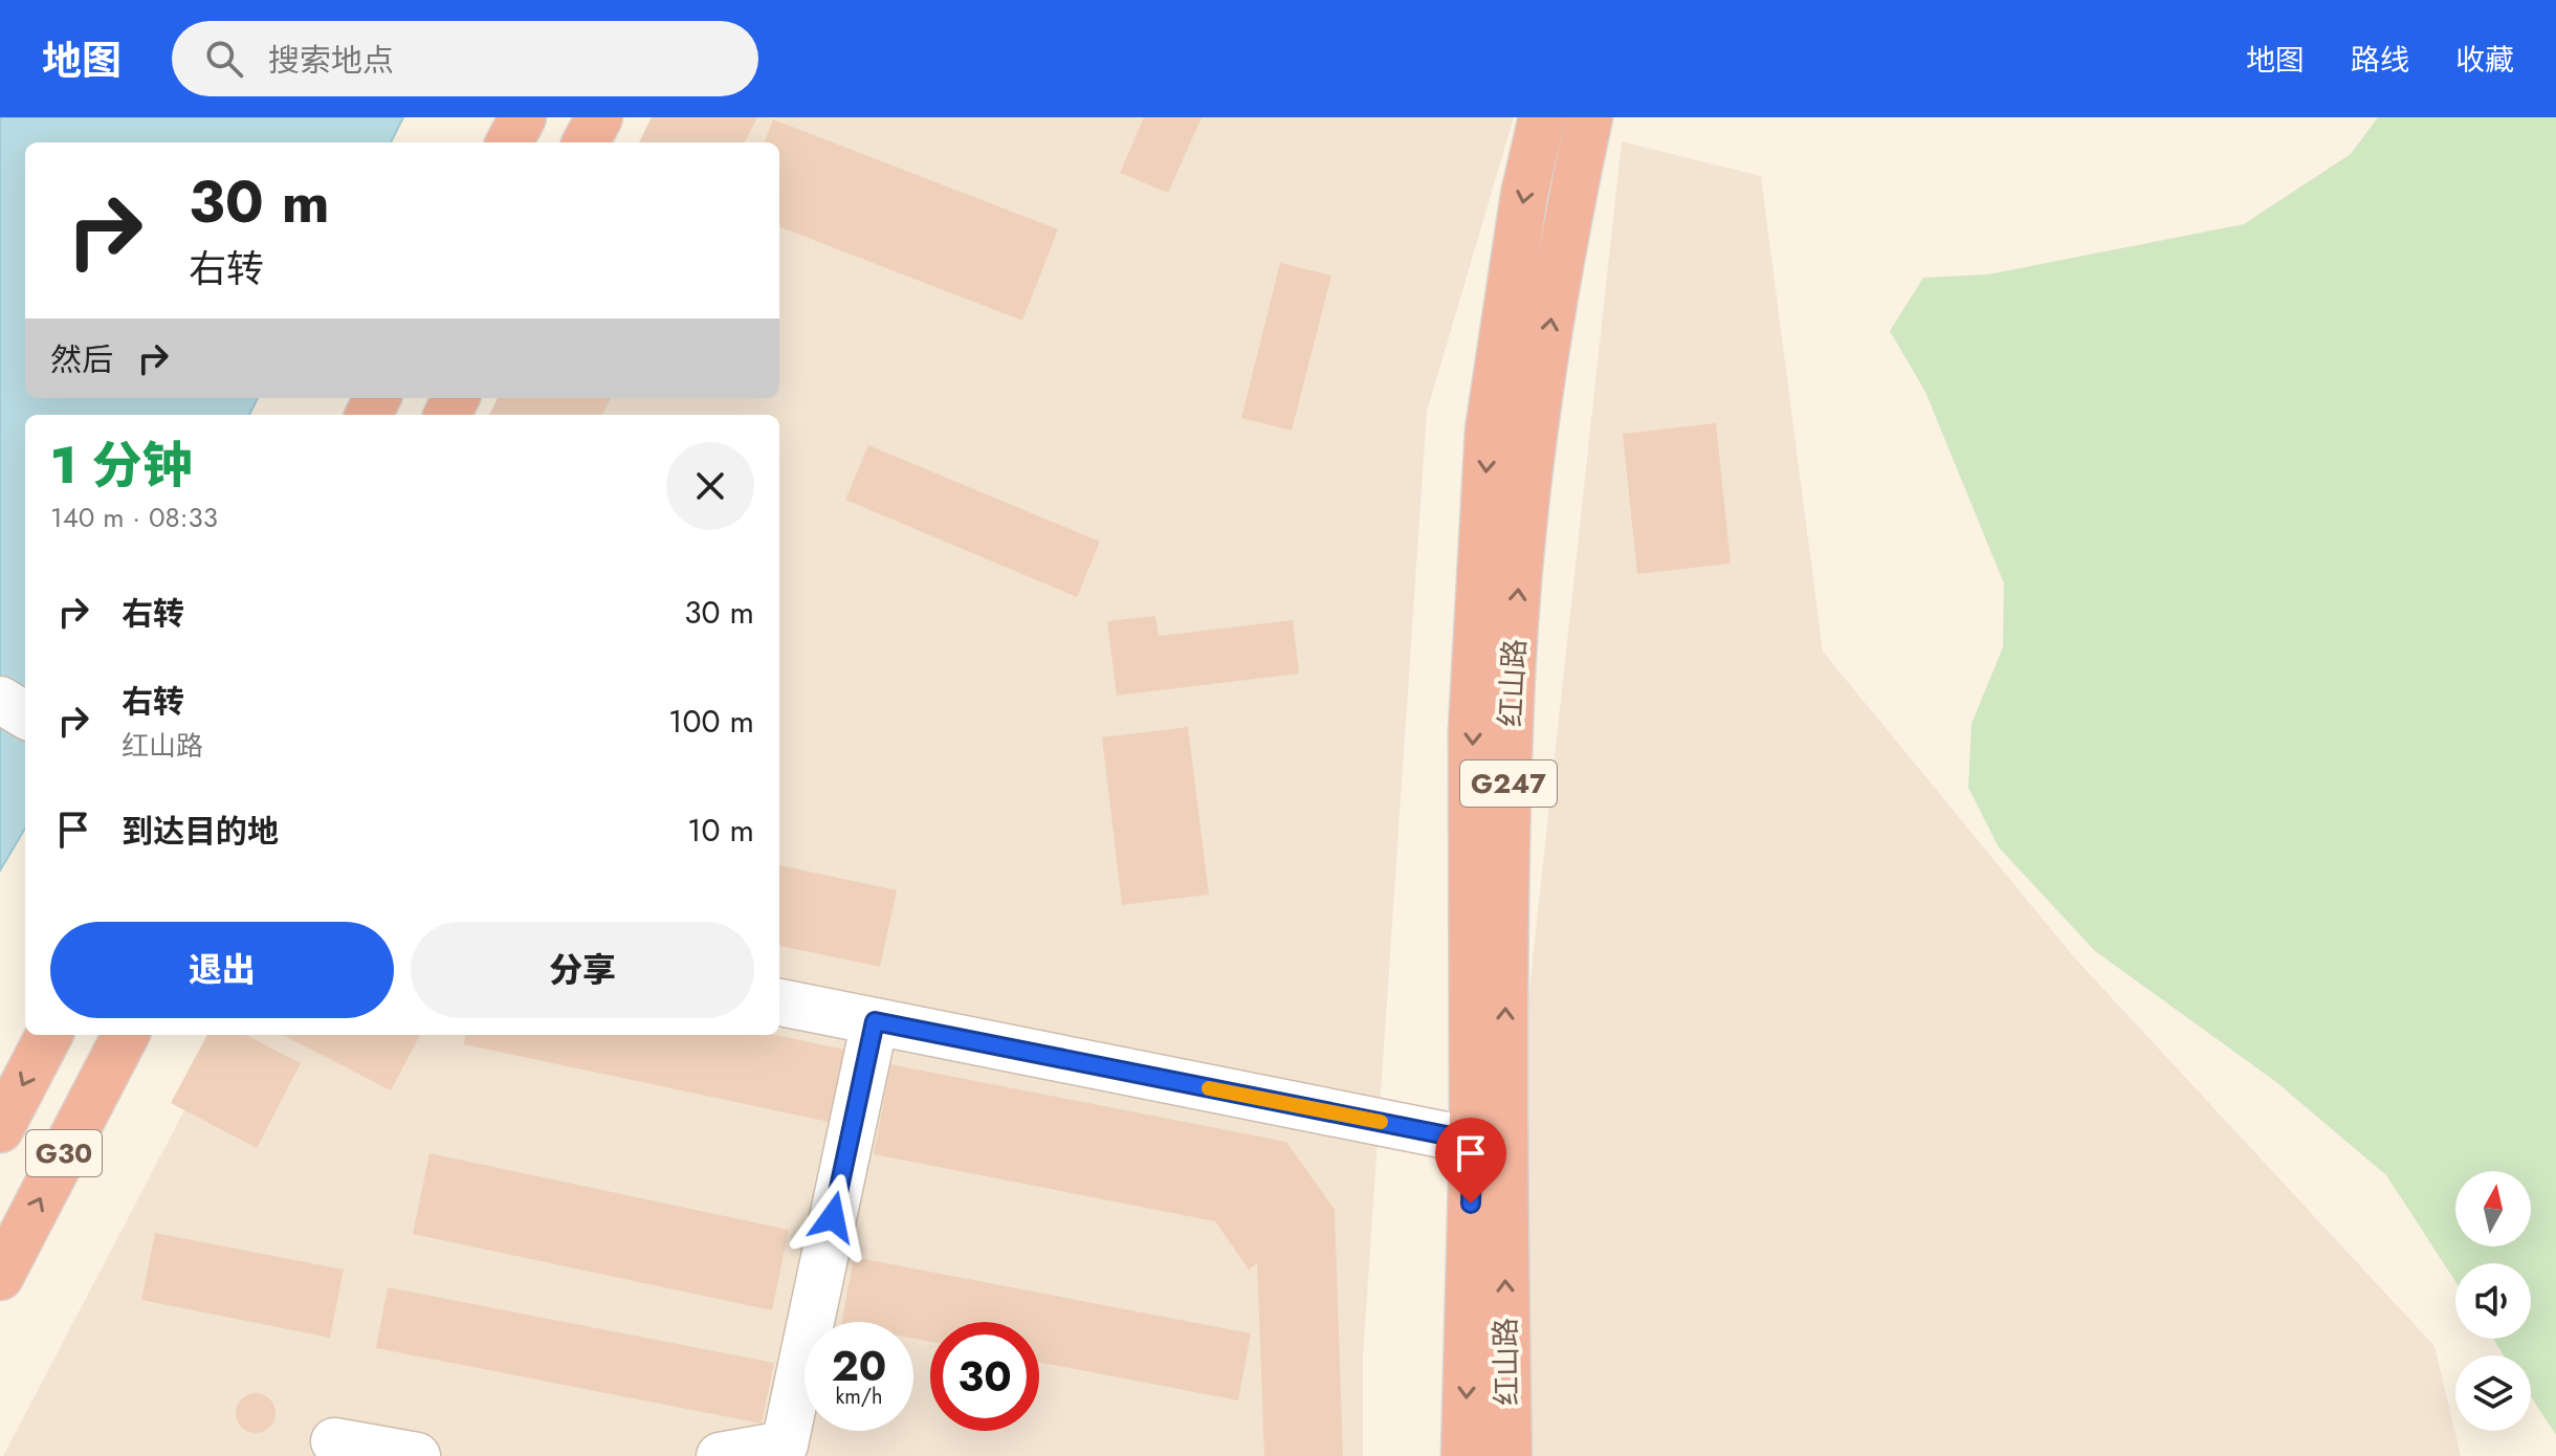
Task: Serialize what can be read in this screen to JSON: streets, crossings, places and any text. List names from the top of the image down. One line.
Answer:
{"streets":{"highway":["红山路","G247","G30"]},"north":"top","page":{"header":"地图","search":"搜索地点","nav":["地图","路线","收藏"],"turn":["30 m","右转"],"then":"然后","heading":["1 分钟","140 m · 08:33"],"list":[{"name":"右转","value":"30 m"},{"name":"右转","note":"红山路","value":"100 m"},{"name":"到达目的地","value":"10 m"}],"buttons":["退出","分享"],"speed":"20 km/h","limit":"30"}}
